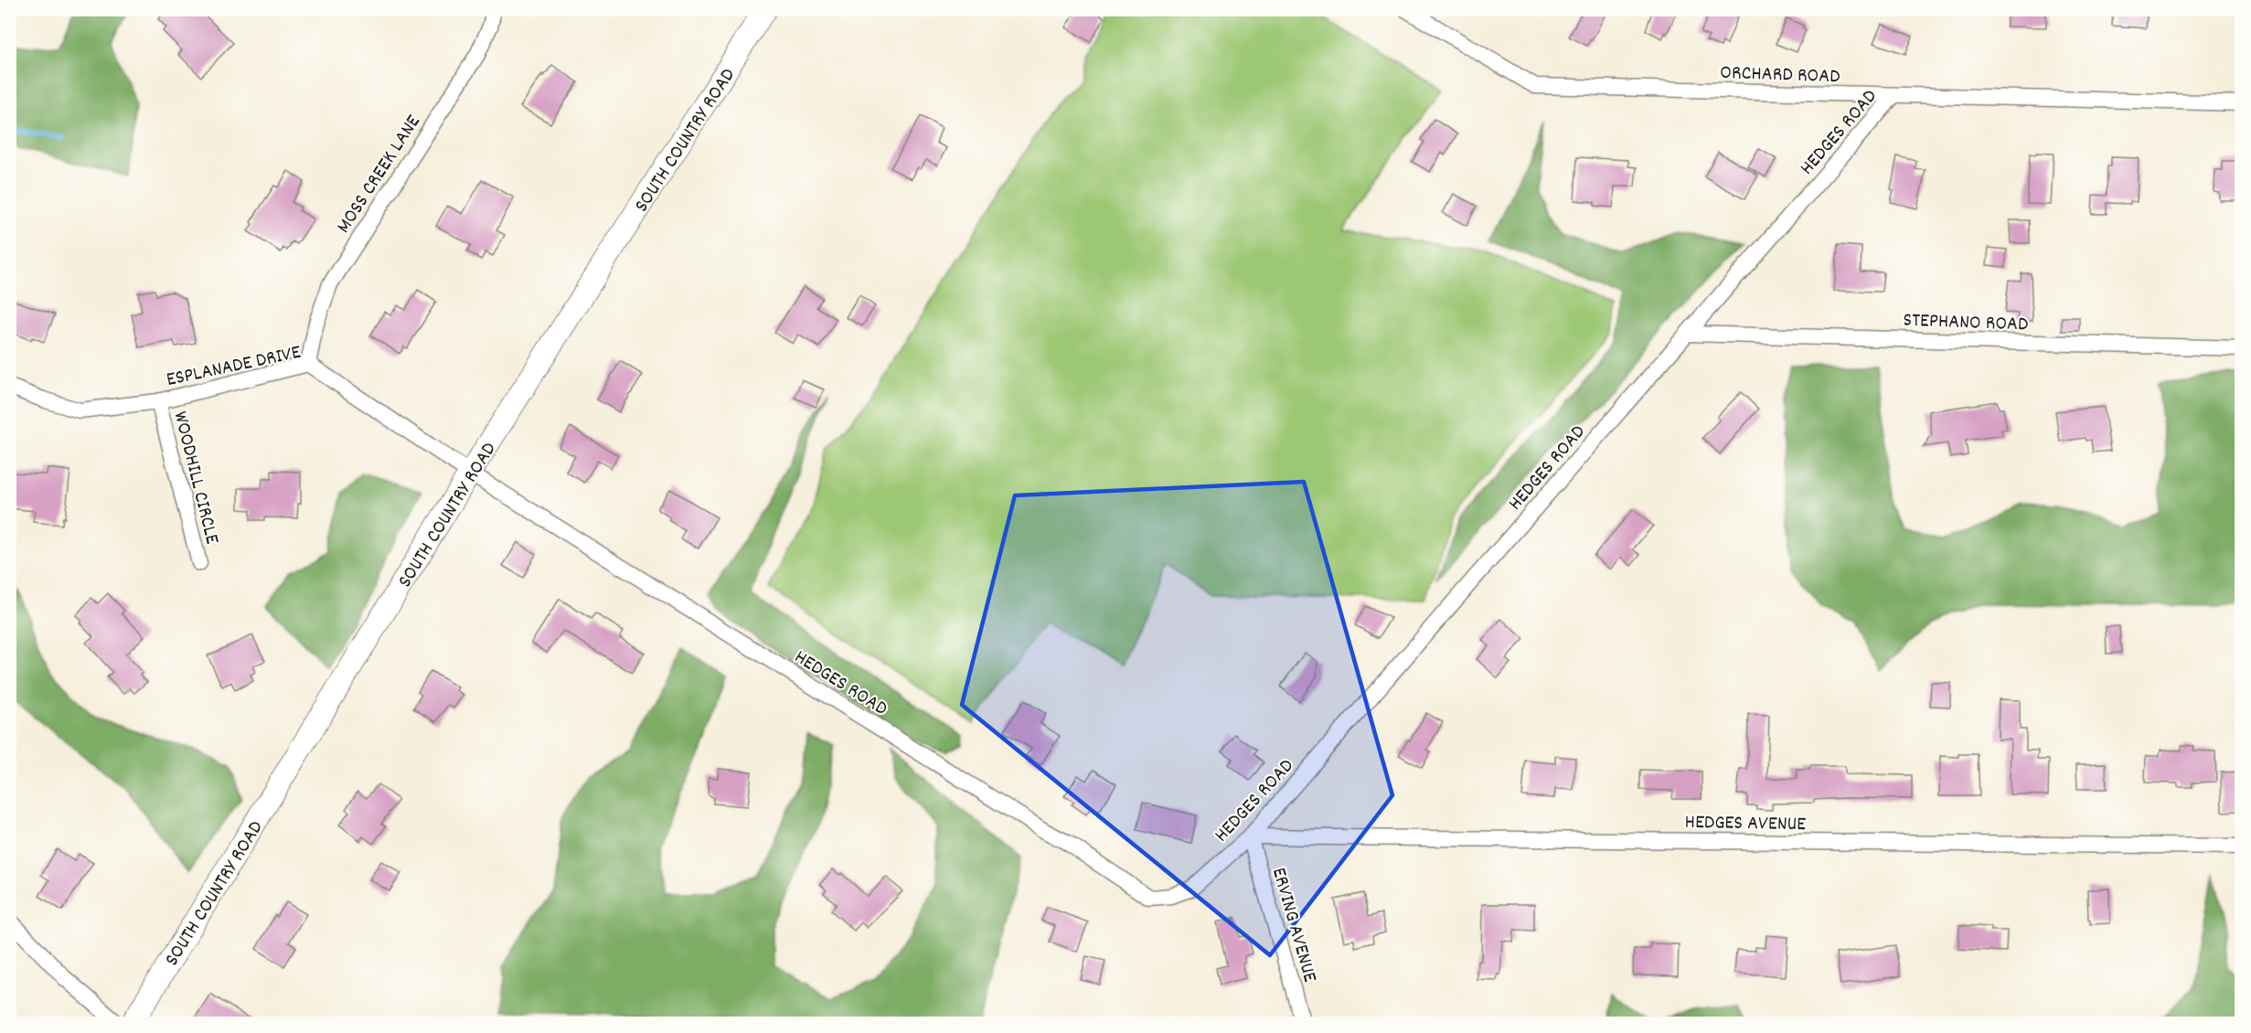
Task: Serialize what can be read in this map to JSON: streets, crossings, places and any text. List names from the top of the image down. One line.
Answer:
{"streets":{"main road":["SOUTH COUNTRY ROAD"],"street":["ORCHARD ROAD","HEDGES ROAD","MOSS CREEK LANE","STEPHANO ROAD","ESPLANADE DRIVE","WOODHILL CIRCLE","HEDGES AVENUE","ERVING AVENUE"]},"crossings":[["ORCHARD ROAD","HEDGES ROAD"],["HEDGES ROAD","SOUTH COUNTRY ROAD"],["HEDGES ROAD","STEPHANO ROAD"],["HEDGES ROAD","ESPLANADE DRIVE"],["HEDGES ROAD","HEDGES AVENUE"],["HEDGES ROAD","ERVING AVENUE"],["SOUTH COUNTRY ROAD","ESPLANADE DRIVE"],["MOSS CREEK LANE","ESPLANADE DRIVE"],["ESPLANADE DRIVE","WOODHILL CIRCLE"],["HEDGES AVENUE","ERVING AVENUE"]]}
